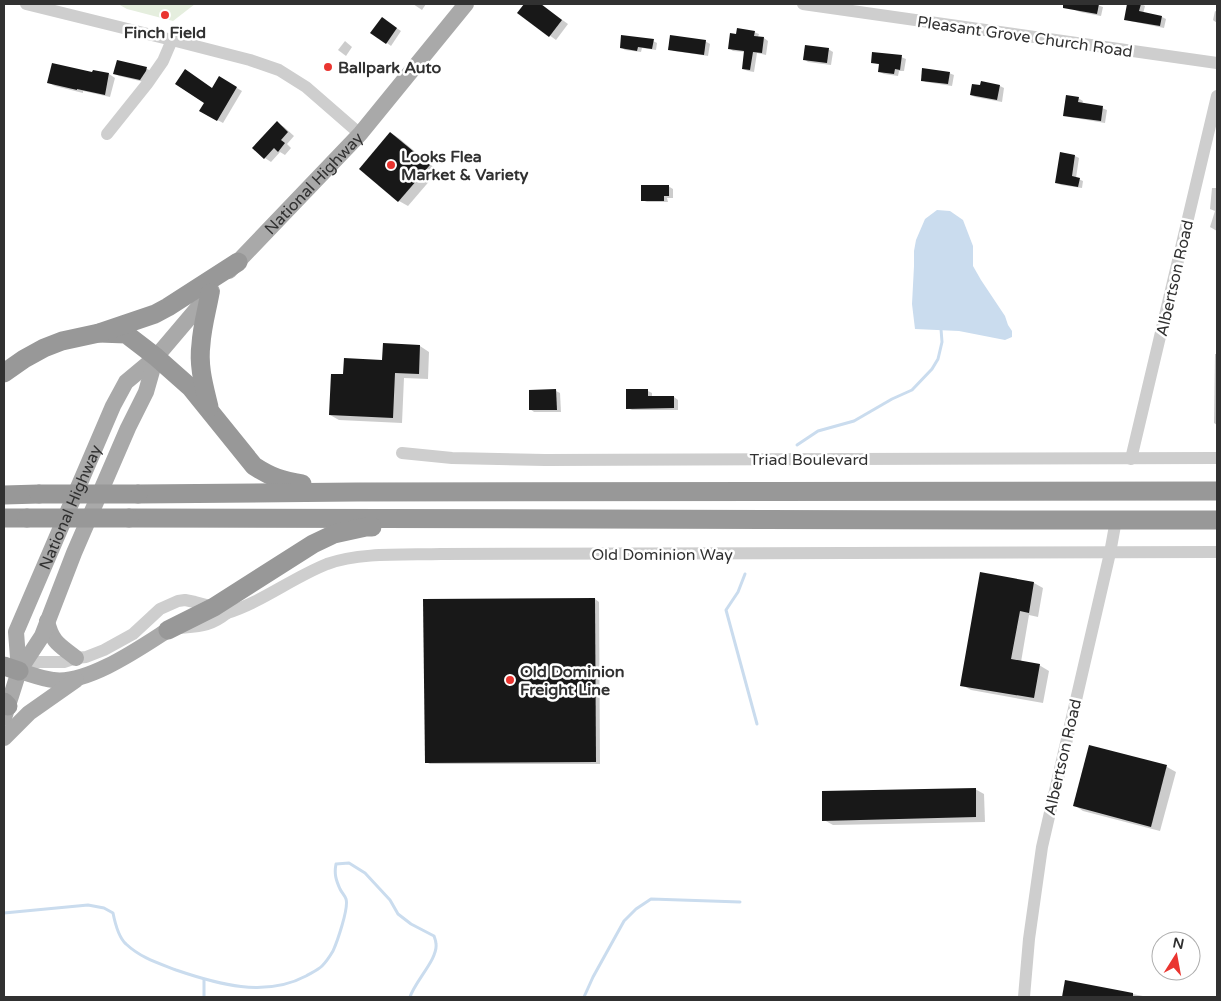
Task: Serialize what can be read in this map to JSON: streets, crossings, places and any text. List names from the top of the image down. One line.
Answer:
{"streets":{"main road":["National Highway"],"street":["Pleasant Grove Church Road","Albertson Road","Triad Boulevard","Old Dominion Way"]},"crossings":[["Albertson Road","Triad Boulevard"],["Albertson Road","Old Dominion Way"]],"places":["Finch Field","Ballpark Auto","Looks Flea Market & Variety","Old Dominion Freight Line"],"north":"top"}
